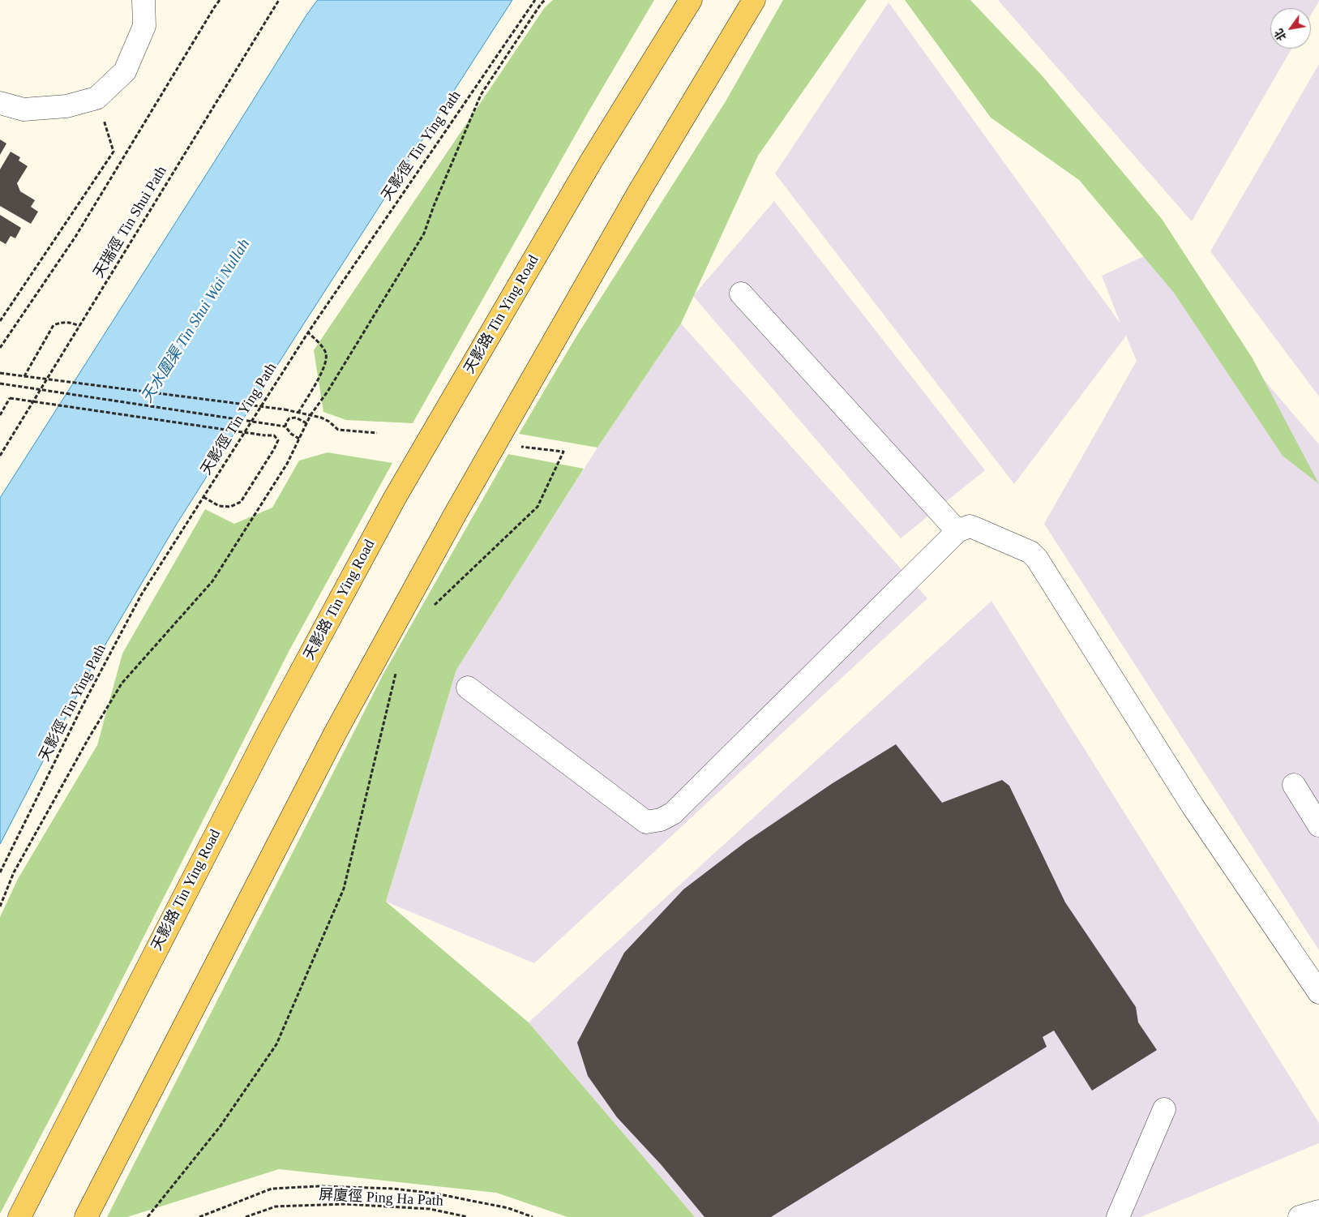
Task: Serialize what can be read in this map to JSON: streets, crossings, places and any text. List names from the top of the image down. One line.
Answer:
{"streets":{"main road":["天影路 Tin Ying Road"],"path":["天影徑 Tin Ying Path","天瑞徑 Tin Shui Path","屏廈徑 Ping Ha Path"]},"water":["天水圍渠 Tin Shui Wai Nullah"],"north":"bottom left"}
